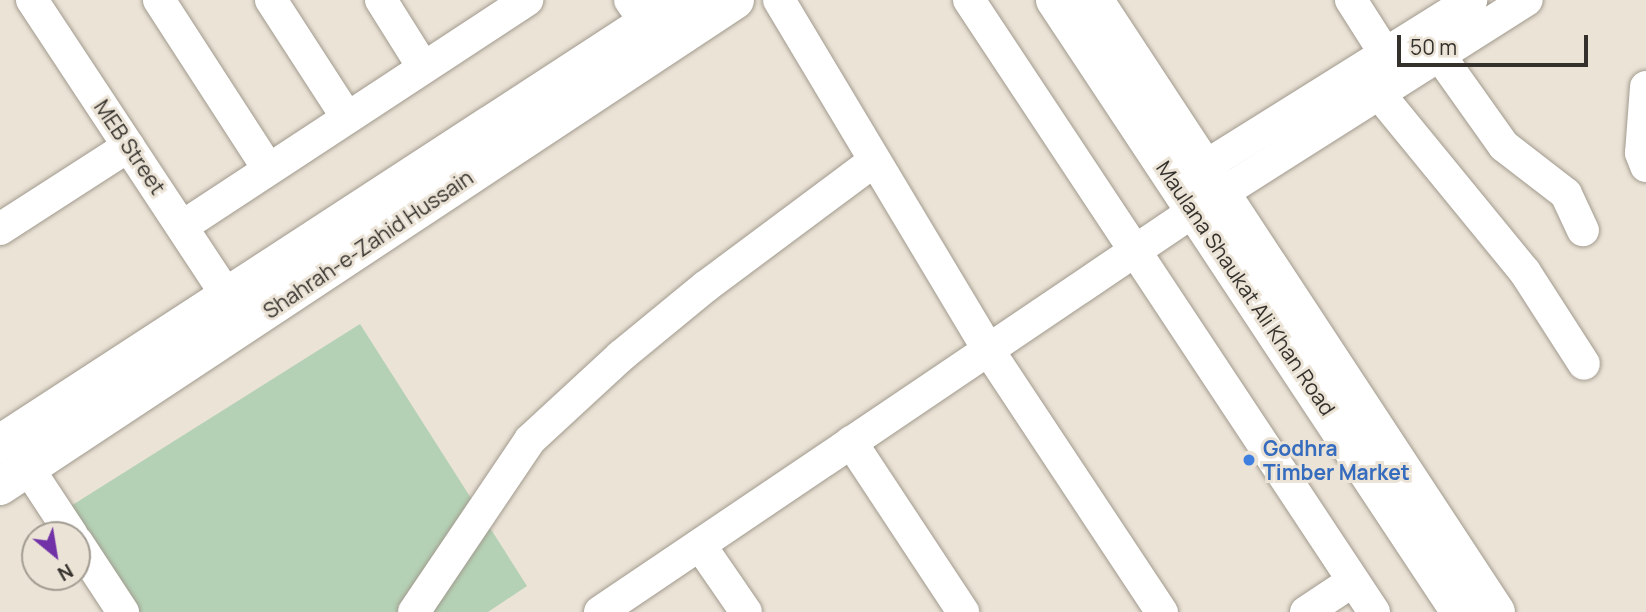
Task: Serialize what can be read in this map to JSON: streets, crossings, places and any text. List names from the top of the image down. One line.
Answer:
{"streets":{"main road":["Shahrah-e-Zahid Hussain","Maulana Shaukat Ali Khan Road"],"street":["MEB Street"]},"crossings":[["MEB Street","Shahrah-e-Zahid Hussain"]],"places":["Godhra Timber Market"],"scale_bar":"50 m","north":"bottom right"}
